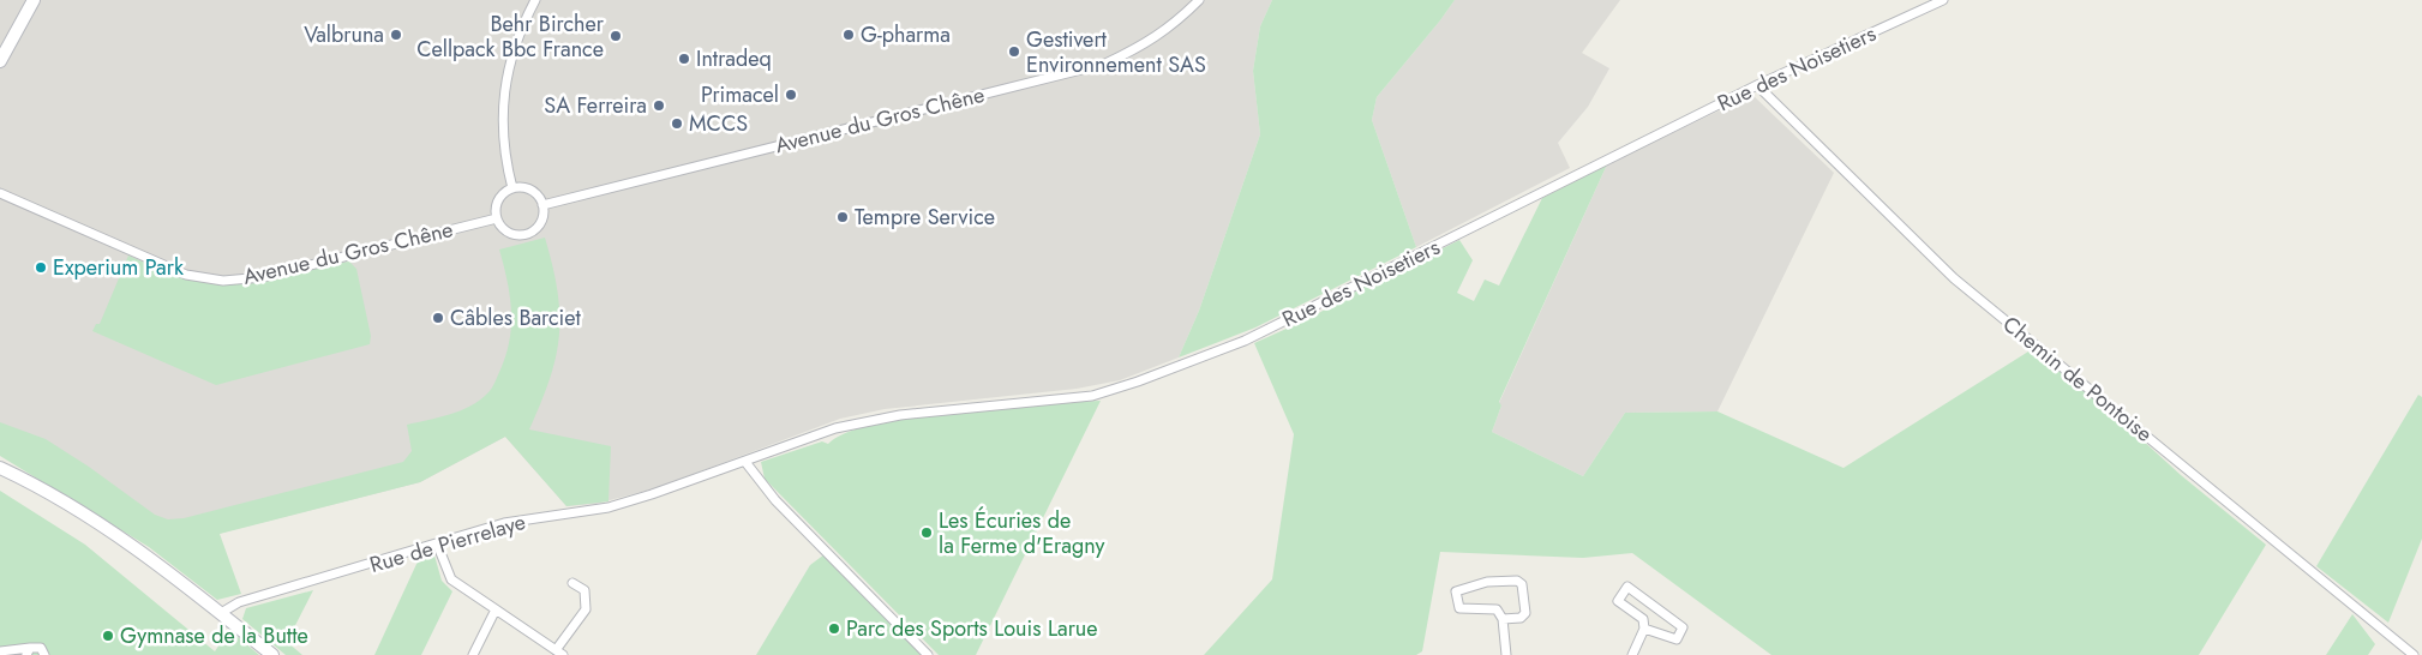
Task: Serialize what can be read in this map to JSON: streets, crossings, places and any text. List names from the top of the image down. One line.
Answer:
{"streets":{"street":["Rue des Noisetiers","Avenue du Gros Chêne","Chemin de Pontoise","Rue de Pierrelaye"]},"crossings":[["Rue des Noisetiers","Chemin de Pontoise"],["Rue des Noisetiers","Rue de Pierrelaye"]],"places":["Valbruna","G-pharma","Behr Bircher Cellpack Bbc France","Gestivert Environnement SAS","Intradeq","Primacel","SA Ferreira","MCCS","Tempre Service","Experium Park","Câbles Barciet","Les Écuries de la Ferme d'Eragny","Parc des Sports Louis Larue","Gymnase de la Butte"]}
